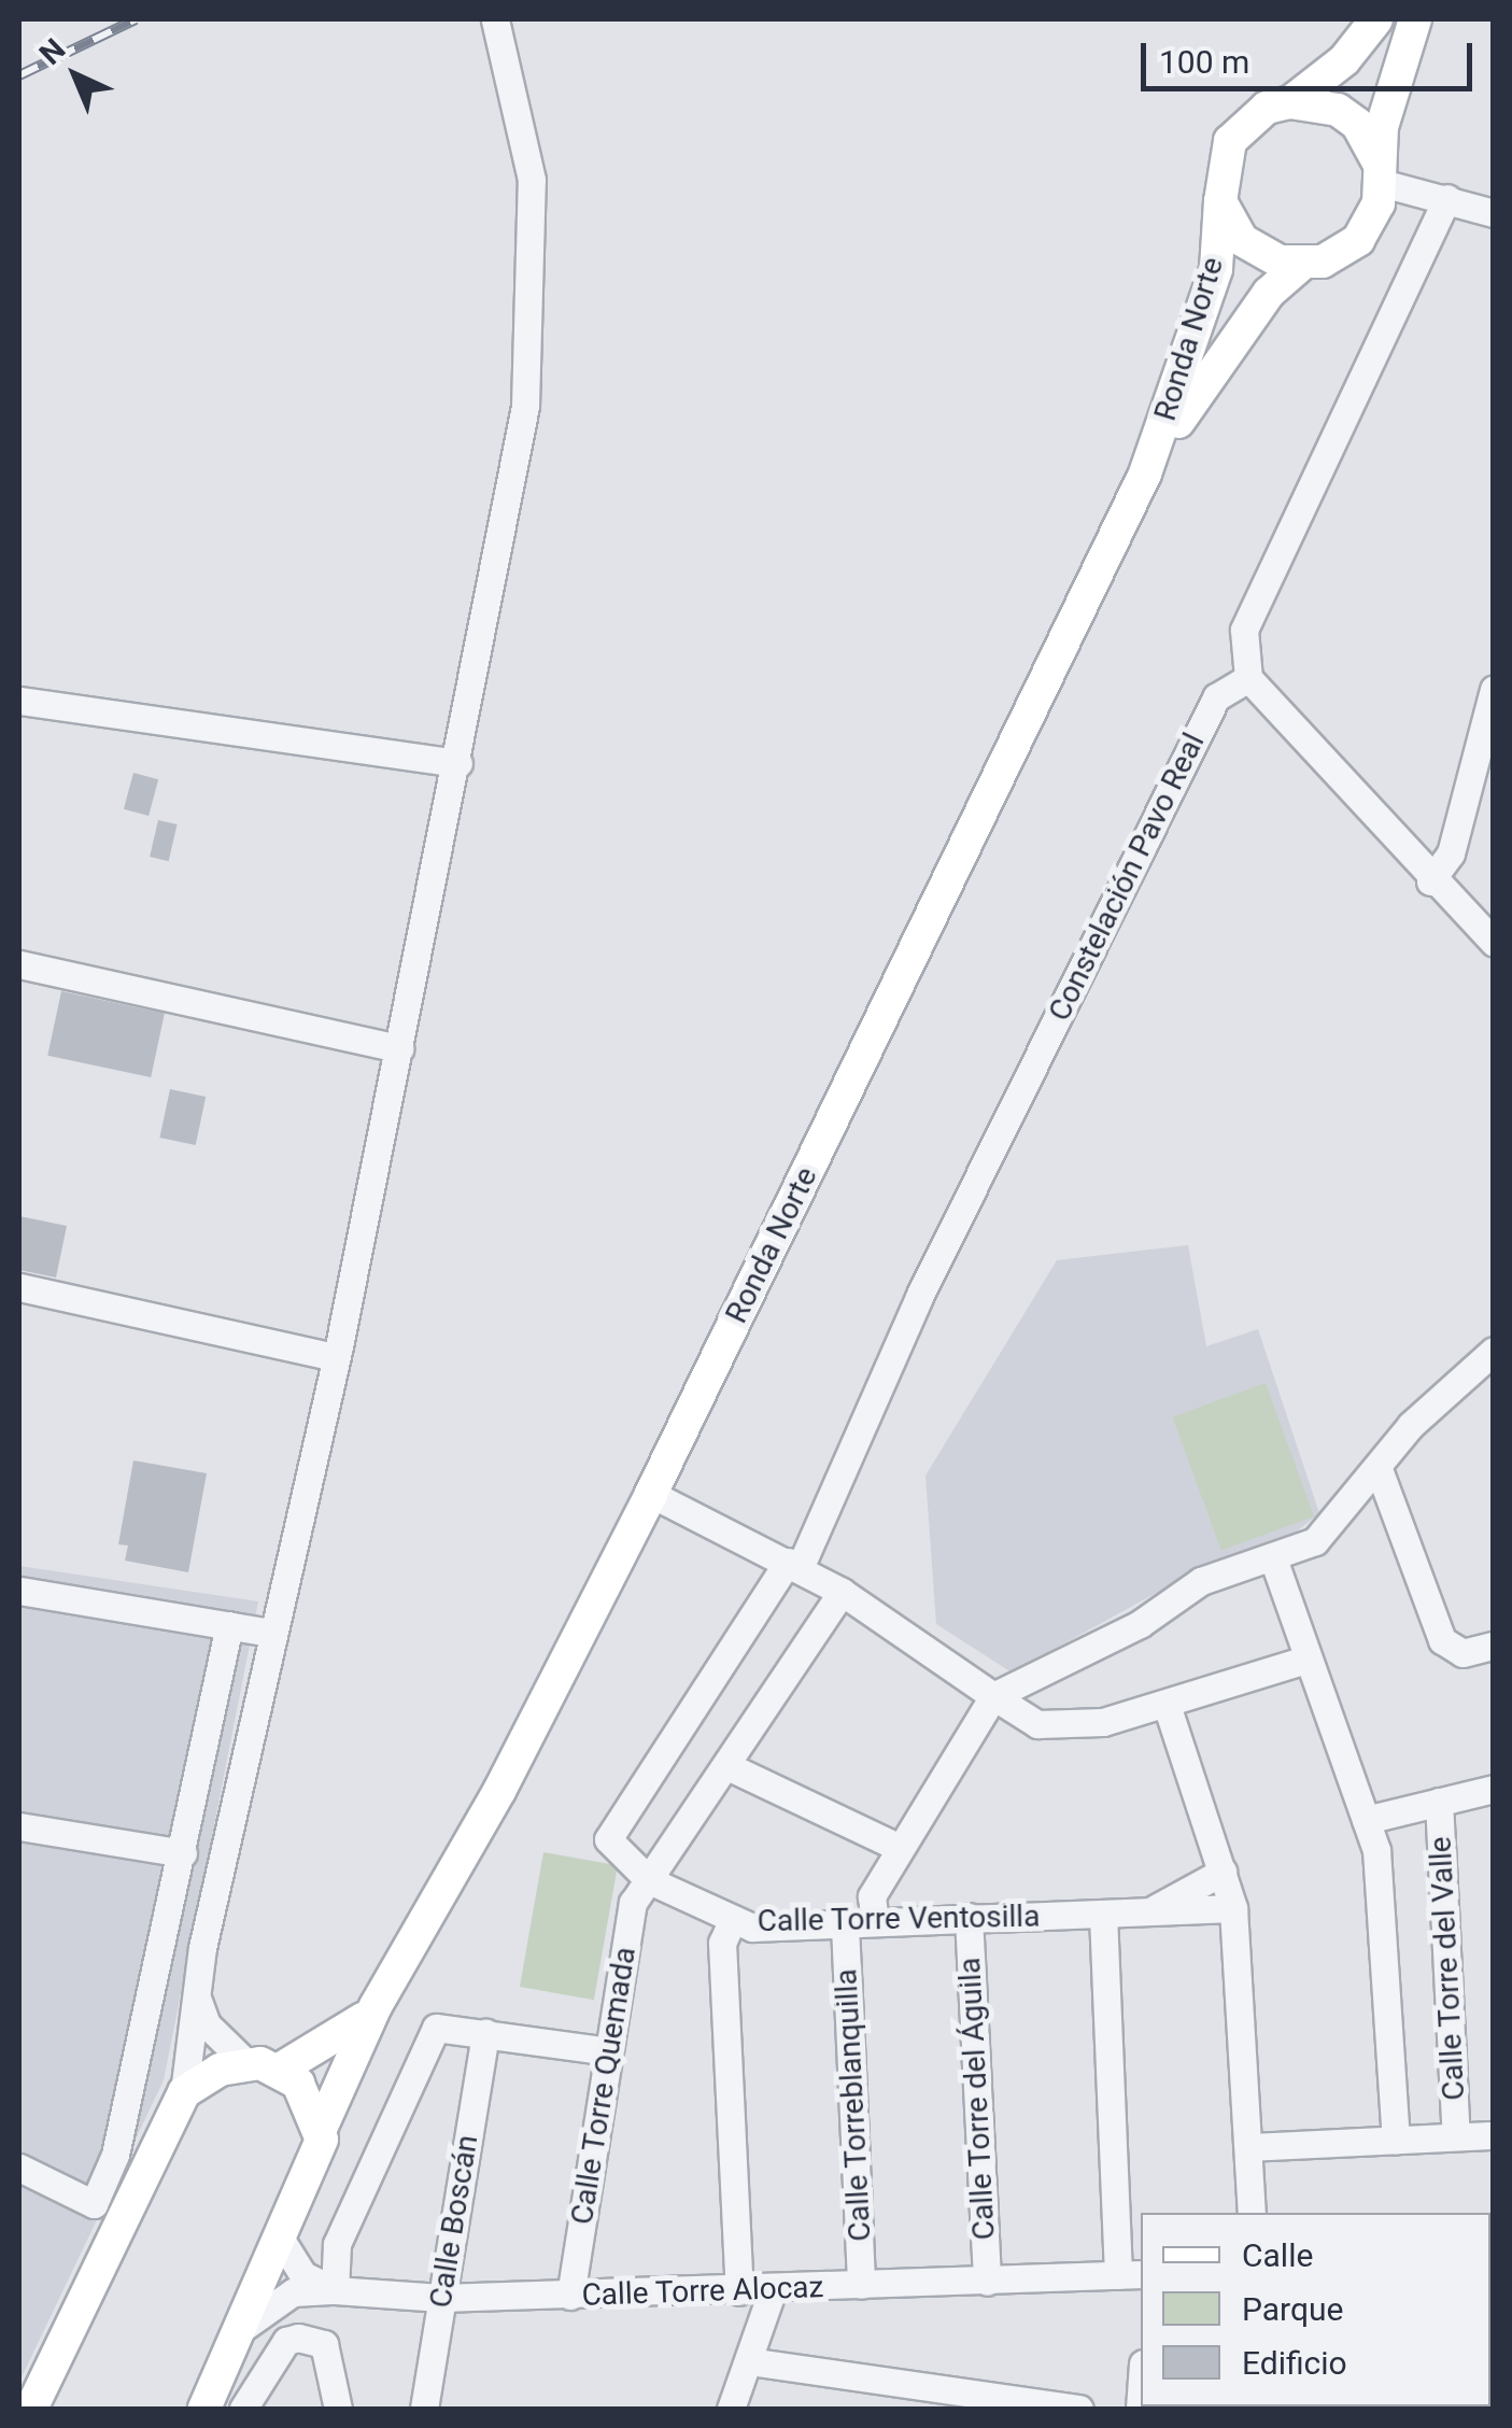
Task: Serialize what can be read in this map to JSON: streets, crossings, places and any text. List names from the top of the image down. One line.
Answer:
{"streets":{"main road":["Ronda Norte"],"street":["Constelación Pavo Real","Calle Torre Ventosilla","Calle Torre del Valle","Calle Torre Quemada","Calle Torre del Águila","Calle Torreblanquilla","Calle Boscán","Calle Torre Alocaz"]},"crossings":[["Ronda Norte","Calle Torre Alocaz"],["Calle Torre Ventosilla","Calle Torre Quemada"],["Calle Torre Ventosilla","Calle Torre del Águila"],["Calle Torre Ventosilla","Calle Torreblanquilla"],["Calle Torre Quemada","Calle Torre Alocaz"],["Calle Torre del Águila","Calle Torre Alocaz"],["Calle Torreblanquilla","Calle Torre Alocaz"],["Calle Boscán","Calle Torre Alocaz"]],"legend":["Calle","Parque","Edificio"],"scale_bar":"100 m","north":"top left"}
